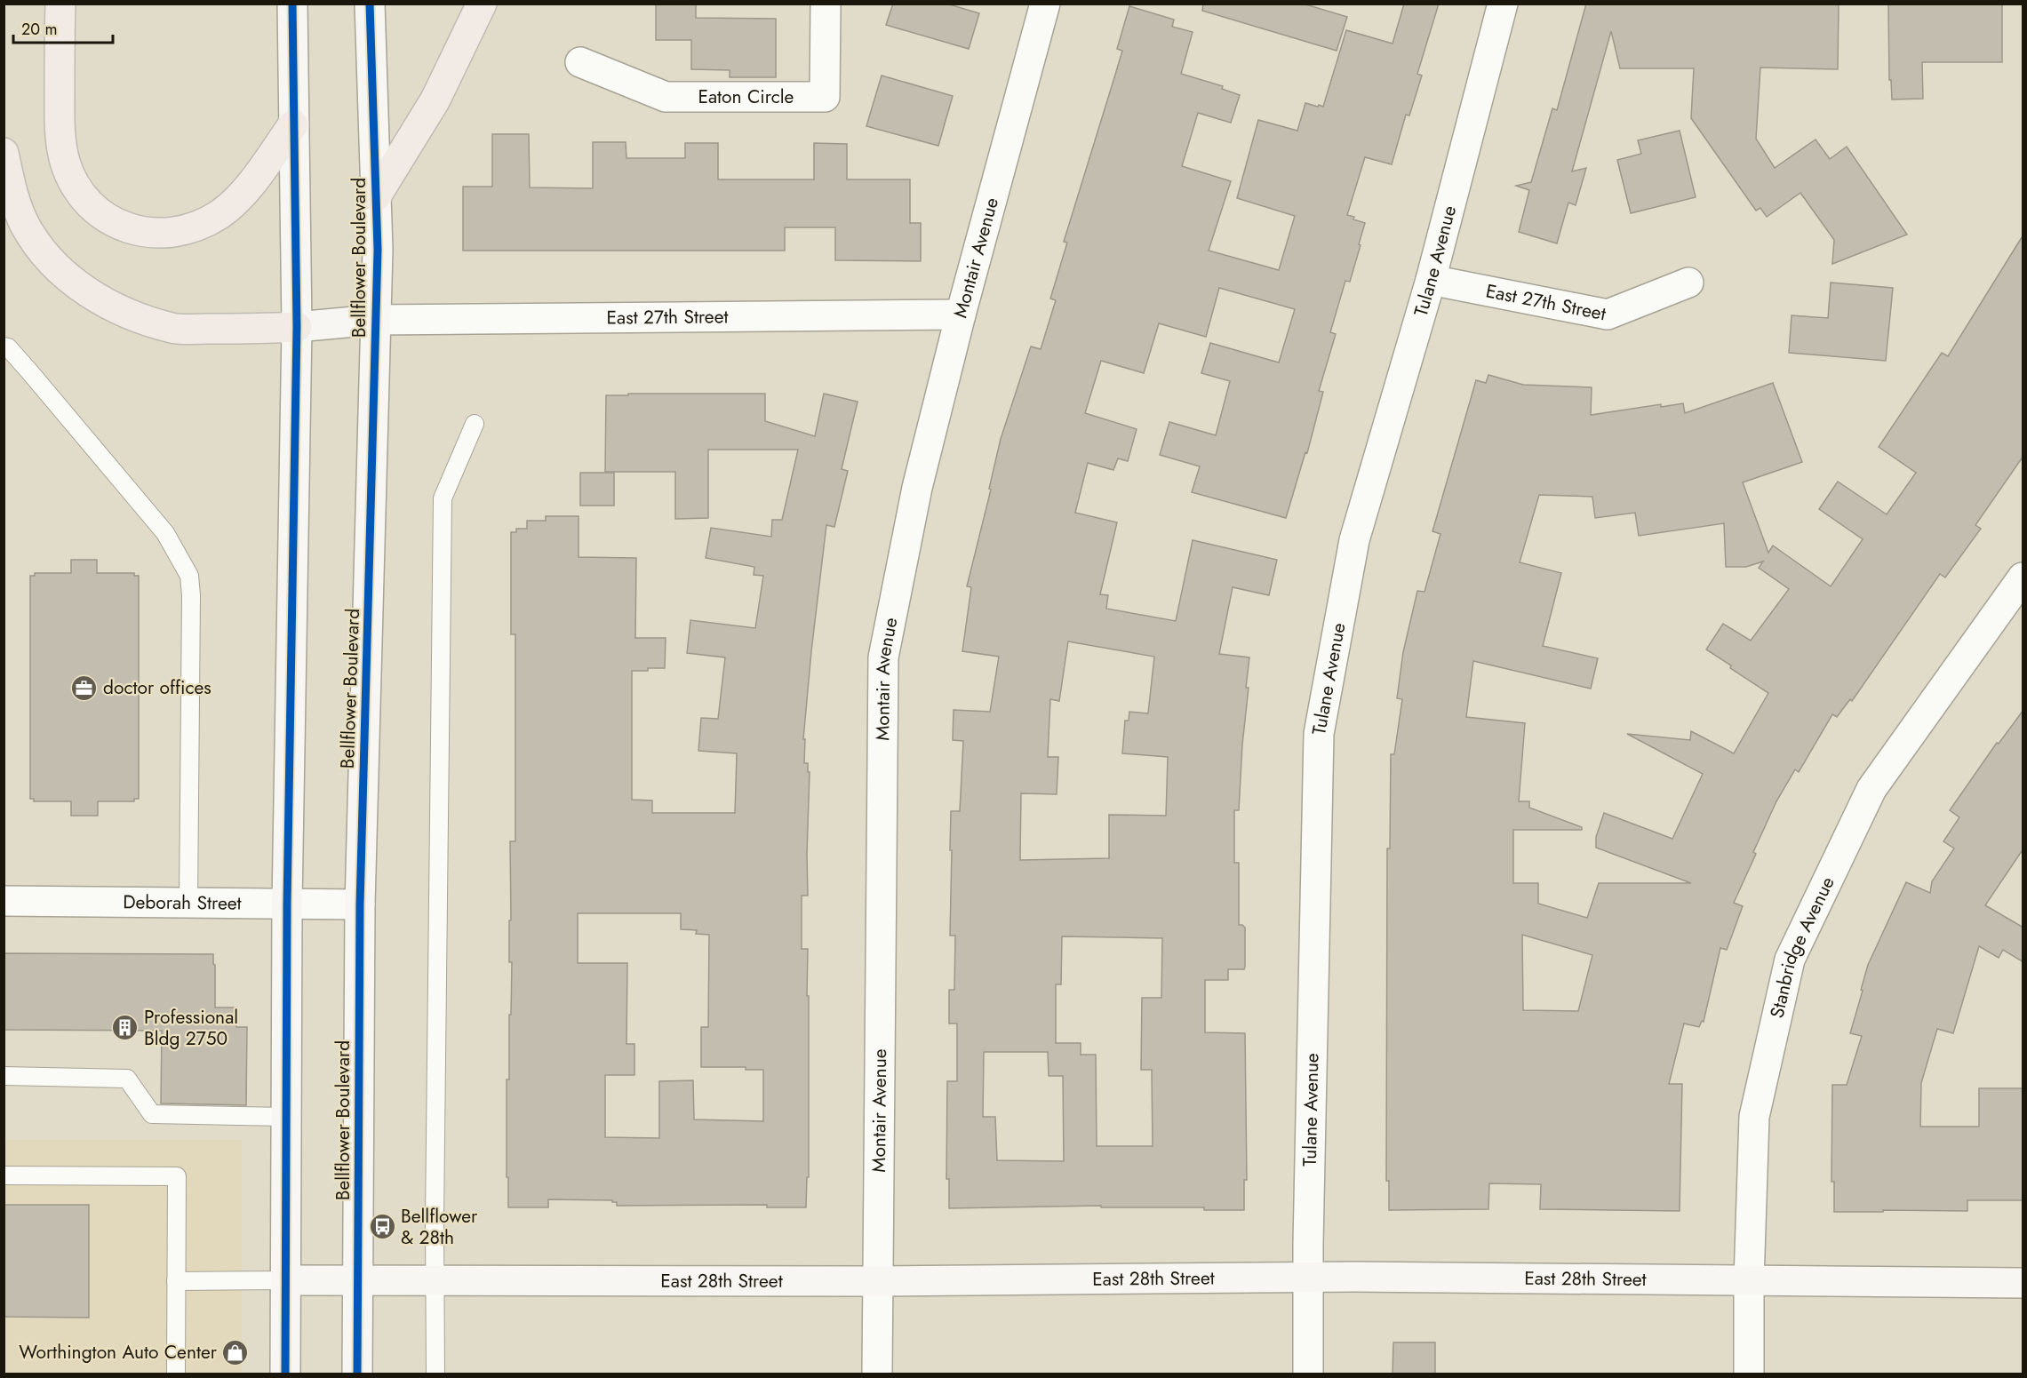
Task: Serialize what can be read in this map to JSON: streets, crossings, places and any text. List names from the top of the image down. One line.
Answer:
{"streets":{"main road":["Bellflower Boulevard","East 28th Street"],"street":["Eaton Circle","Montair Avenue","Tulane Avenue","East 27th Street","Deborah Street","Stanbridge Avenue"]},"crossings":[["Bellflower Boulevard","East 27th Street"],["Bellflower Boulevard","Deborah Street"],["Bellflower Boulevard","East 28th Street"],["Montair Avenue","East 27th Street"],["Montair Avenue","East 28th Street"],["Tulane Avenue","East 27th Street"],["Tulane Avenue","East 28th Street"],["Stanbridge Avenue","East 28th Street"]],"places":{"office":["doctor offices"],"building":["Professional Bldg 2750"],"bus stop":["Bellflower & 28th"],"shop":["Worthington Auto Center"]},"scale_bar":"20 m"}
